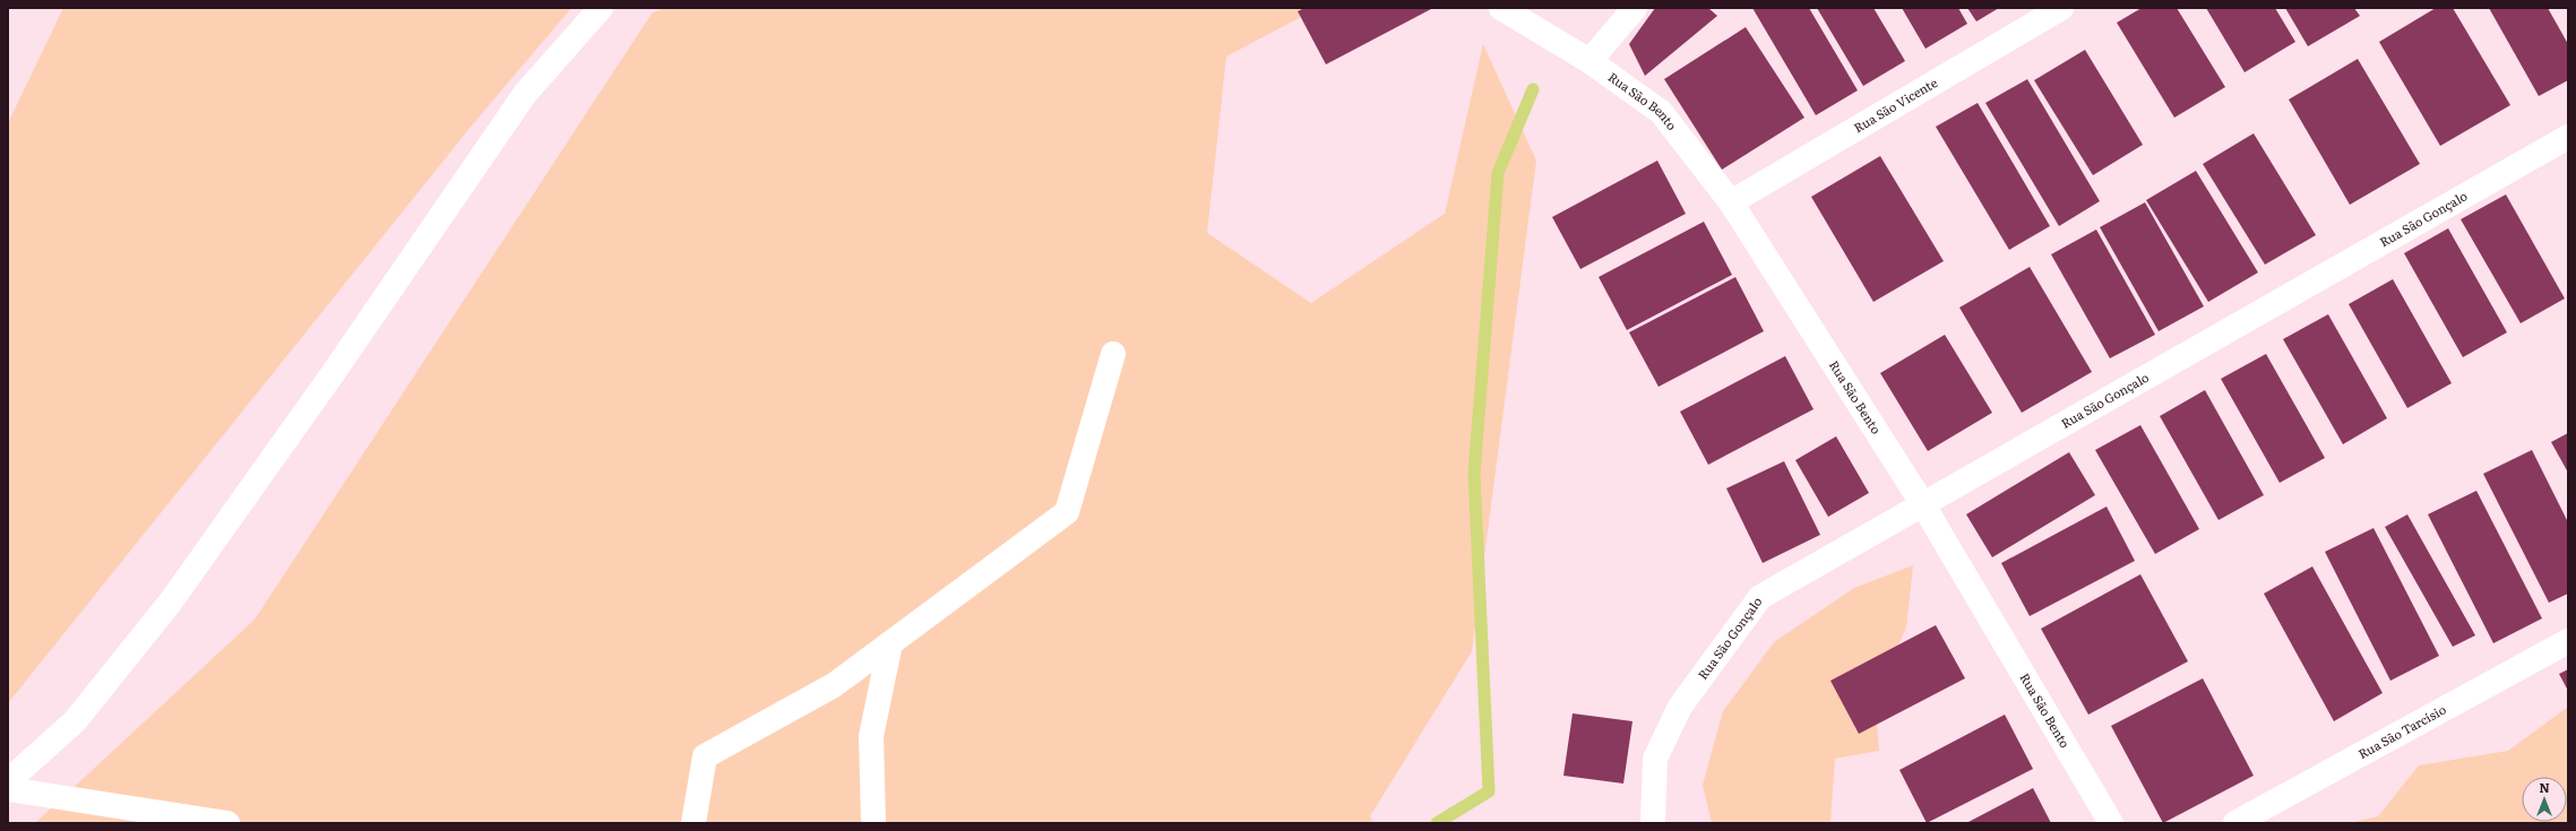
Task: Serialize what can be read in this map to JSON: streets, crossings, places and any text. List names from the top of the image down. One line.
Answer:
{"streets":{"street":["Rua São Bento","Rua São Vicente","Rua São Gonçalo","Rua São Tarcísio"]},"crossings":[["Rua São Bento","Rua São Vicente"],["Rua São Bento","Rua São Gonçalo"]],"north":"top"}
